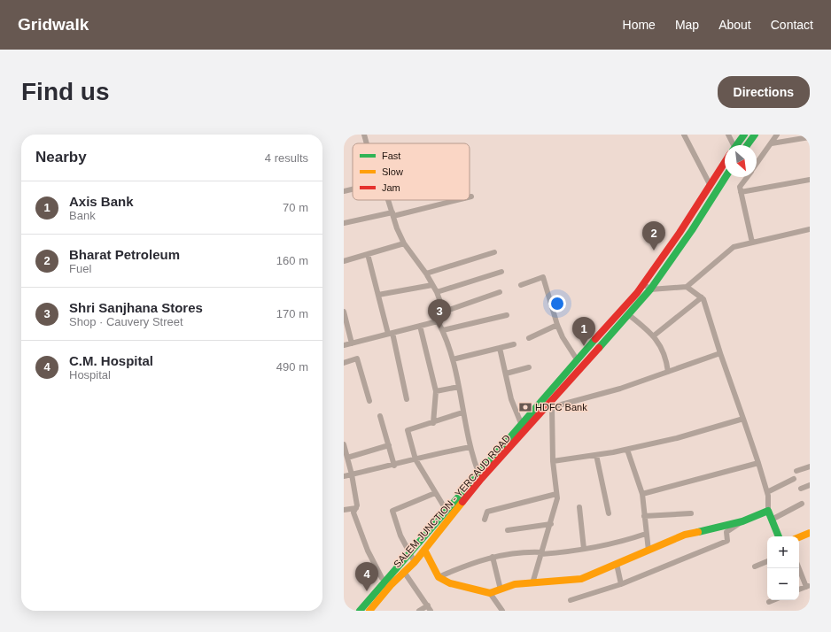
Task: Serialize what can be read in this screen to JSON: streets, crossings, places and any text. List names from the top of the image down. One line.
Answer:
{"streets":{"main road":["SALEM JUNCTION - YERCAUD ROAD"]},"places":{"bank":["HDFC Bank"]},"legend":["Fast","Slow","Jam"],"north":"bottom right","page":{"header":"Gridwalk","nav":["Home","Map","About","Contact"],"buttons":"Directions","title":"Find us","heading":["Nearby","4 results"],"list":[{"mark":"1","name":"Axis Bank","note":"Bank","value":"70 m"},{"mark":"2","name":"Bharat Petroleum","note":"Fuel","value":"160 m"},{"mark":"3","name":"Shri Sanjhana Stores","note":"Shop · Cauvery Street","value":"170 m"},{"mark":"4","name":"C.M. Hospital","note":"Hospital","value":"490 m"}],"pins":["2","3","1","4"],"map_buttons":["+","−"]}}
